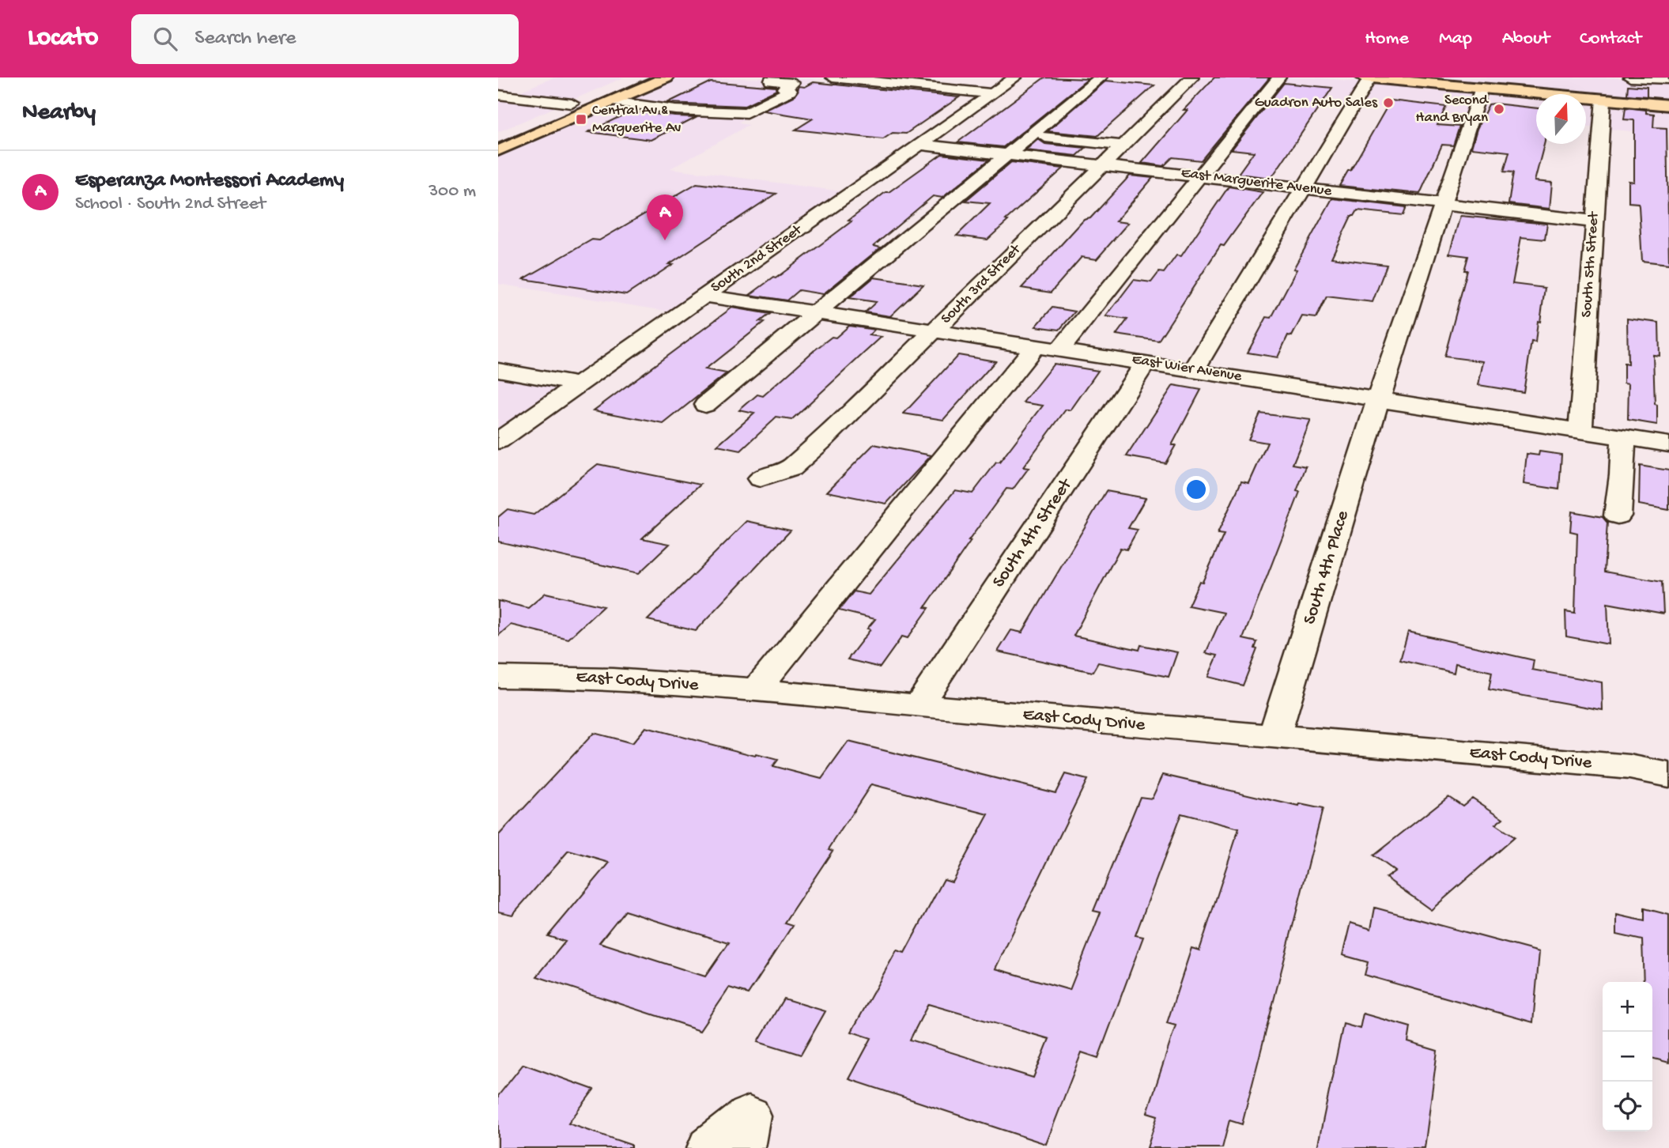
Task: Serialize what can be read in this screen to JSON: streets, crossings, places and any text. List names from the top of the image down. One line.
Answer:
{"streets":{"street":["East Marguerite Avenue","South 2nd Street","South 5th Street","South 3rd Street","East Wier Avenue","South 4th Street","South 4th Place","East Cody Drive"]},"crossings":[["East Marguerite Avenue","South 2nd Street"],["East Marguerite Avenue","South 5th Street"],["East Marguerite Avenue","South 3rd Street"],["East Marguerite Avenue","South 4th Place"],["South 2nd Street","East Wier Avenue"],["South 5th Street","East Wier Avenue"],["South 3rd Street","East Wier Avenue"],["East Wier Avenue","South 4th Street"],["East Wier Avenue","South 4th Place"],["South 4th Street","East Cody Drive"],["South 4th Place","East Cody Drive"]],"places":{"other":["Guadron Auto Sales","Second Hand Bryan"],"transit":["Central Av & Marguerite Av"]},"north":"top","page":{"header":"Locato","search":"Search here","nav":["Home","Map","About","Contact"],"heading":"Nearby","list":[{"mark":"A","name":"Esperanza Montessori Academy","note":"School · South 2nd Street","value":"300 m"}],"pins":"A","map_buttons":["+","−"]}}
